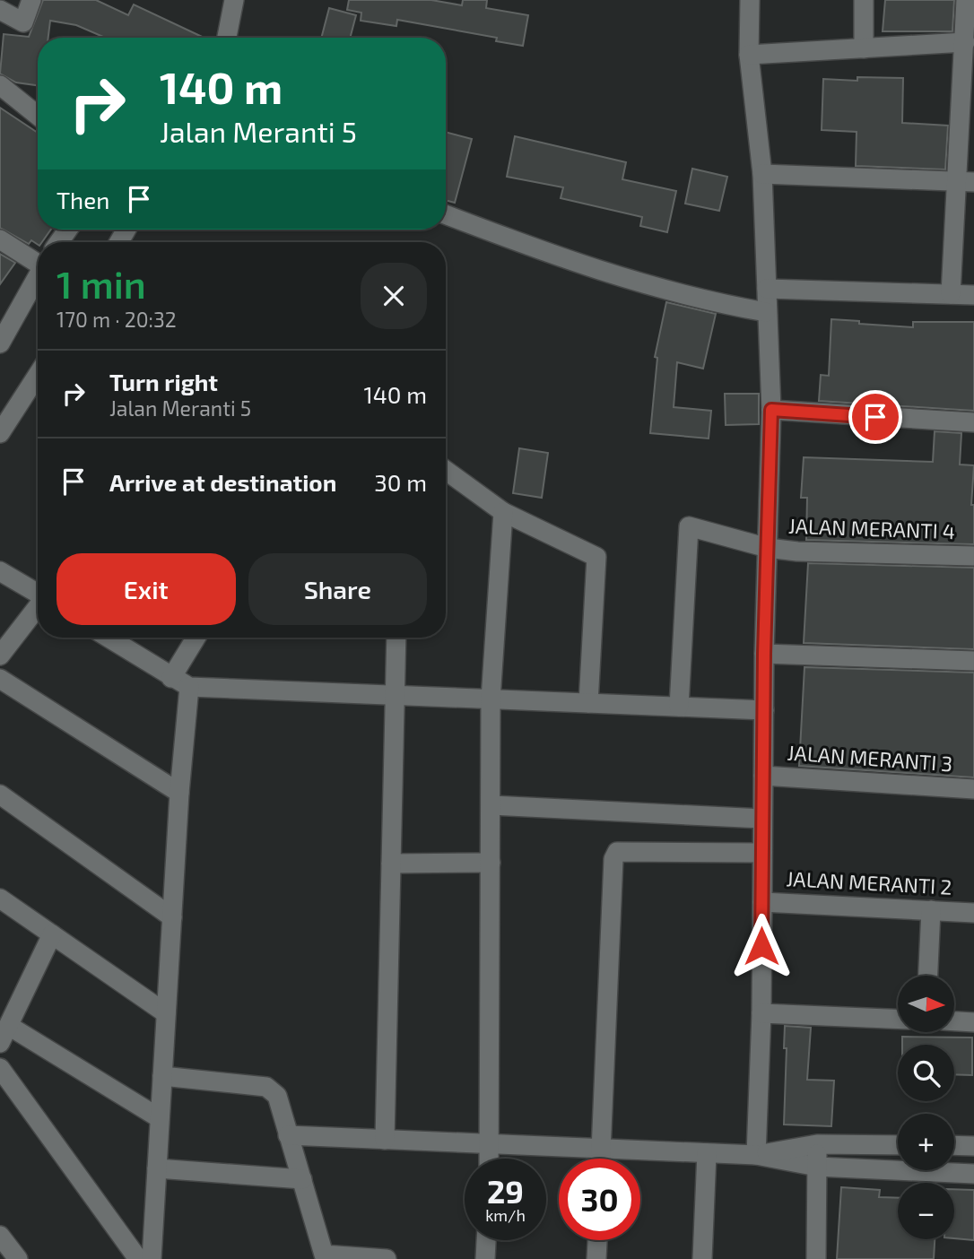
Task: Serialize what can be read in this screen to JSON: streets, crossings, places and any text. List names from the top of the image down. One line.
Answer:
{"streets":{"street":["JALAN MERANTI 4","JALAN MERANTI 3","JALAN MERANTI 2"]},"north":"right","page":{"turn":["140 m","Jalan Meranti 5"],"then":"Then","heading":["1 min","170 m · 20:32"],"list":[{"name":"Turn right","note":"Jalan Meranti 5","value":"140 m"},{"name":"Arrive at destination","value":"30 m"}],"buttons":["Exit","Share"],"map_buttons":["+","−"],"speed":"29 km/h","limit":"30"}}
